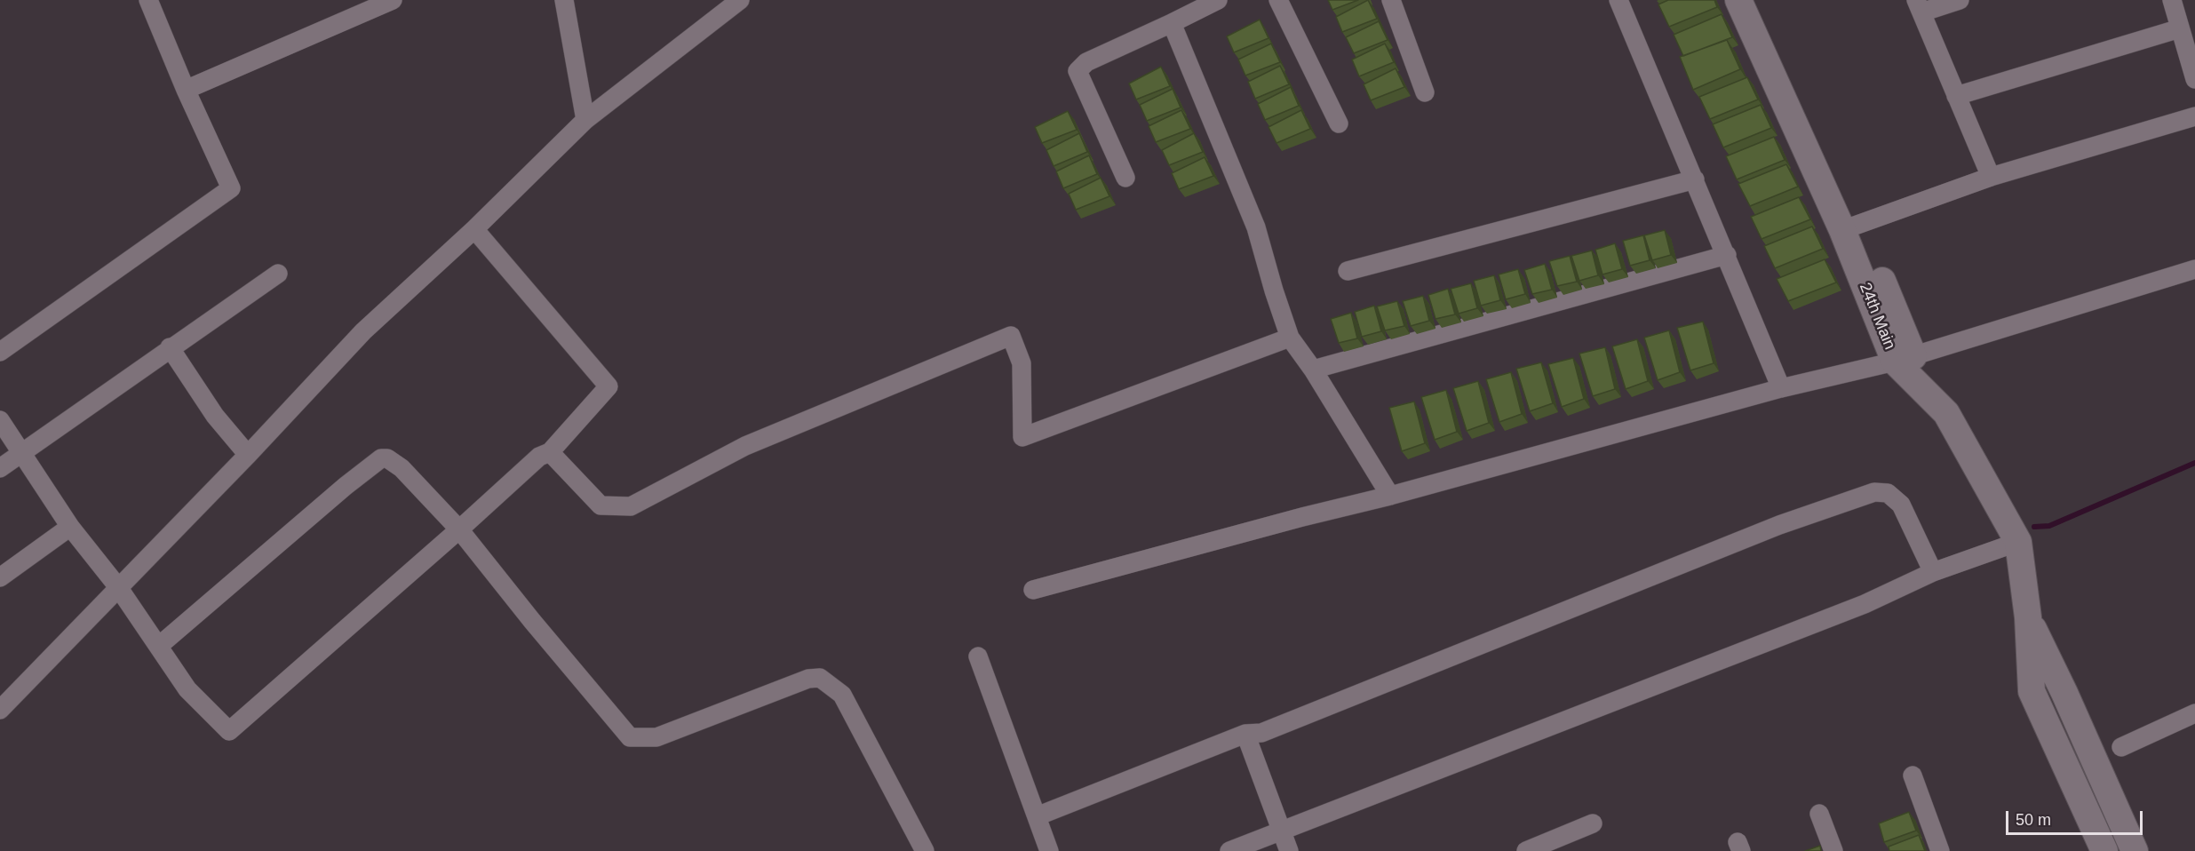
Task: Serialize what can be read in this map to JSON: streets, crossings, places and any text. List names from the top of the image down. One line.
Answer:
{"streets":{"street":["24th Main"]},"scale_bar":"50 m"}
